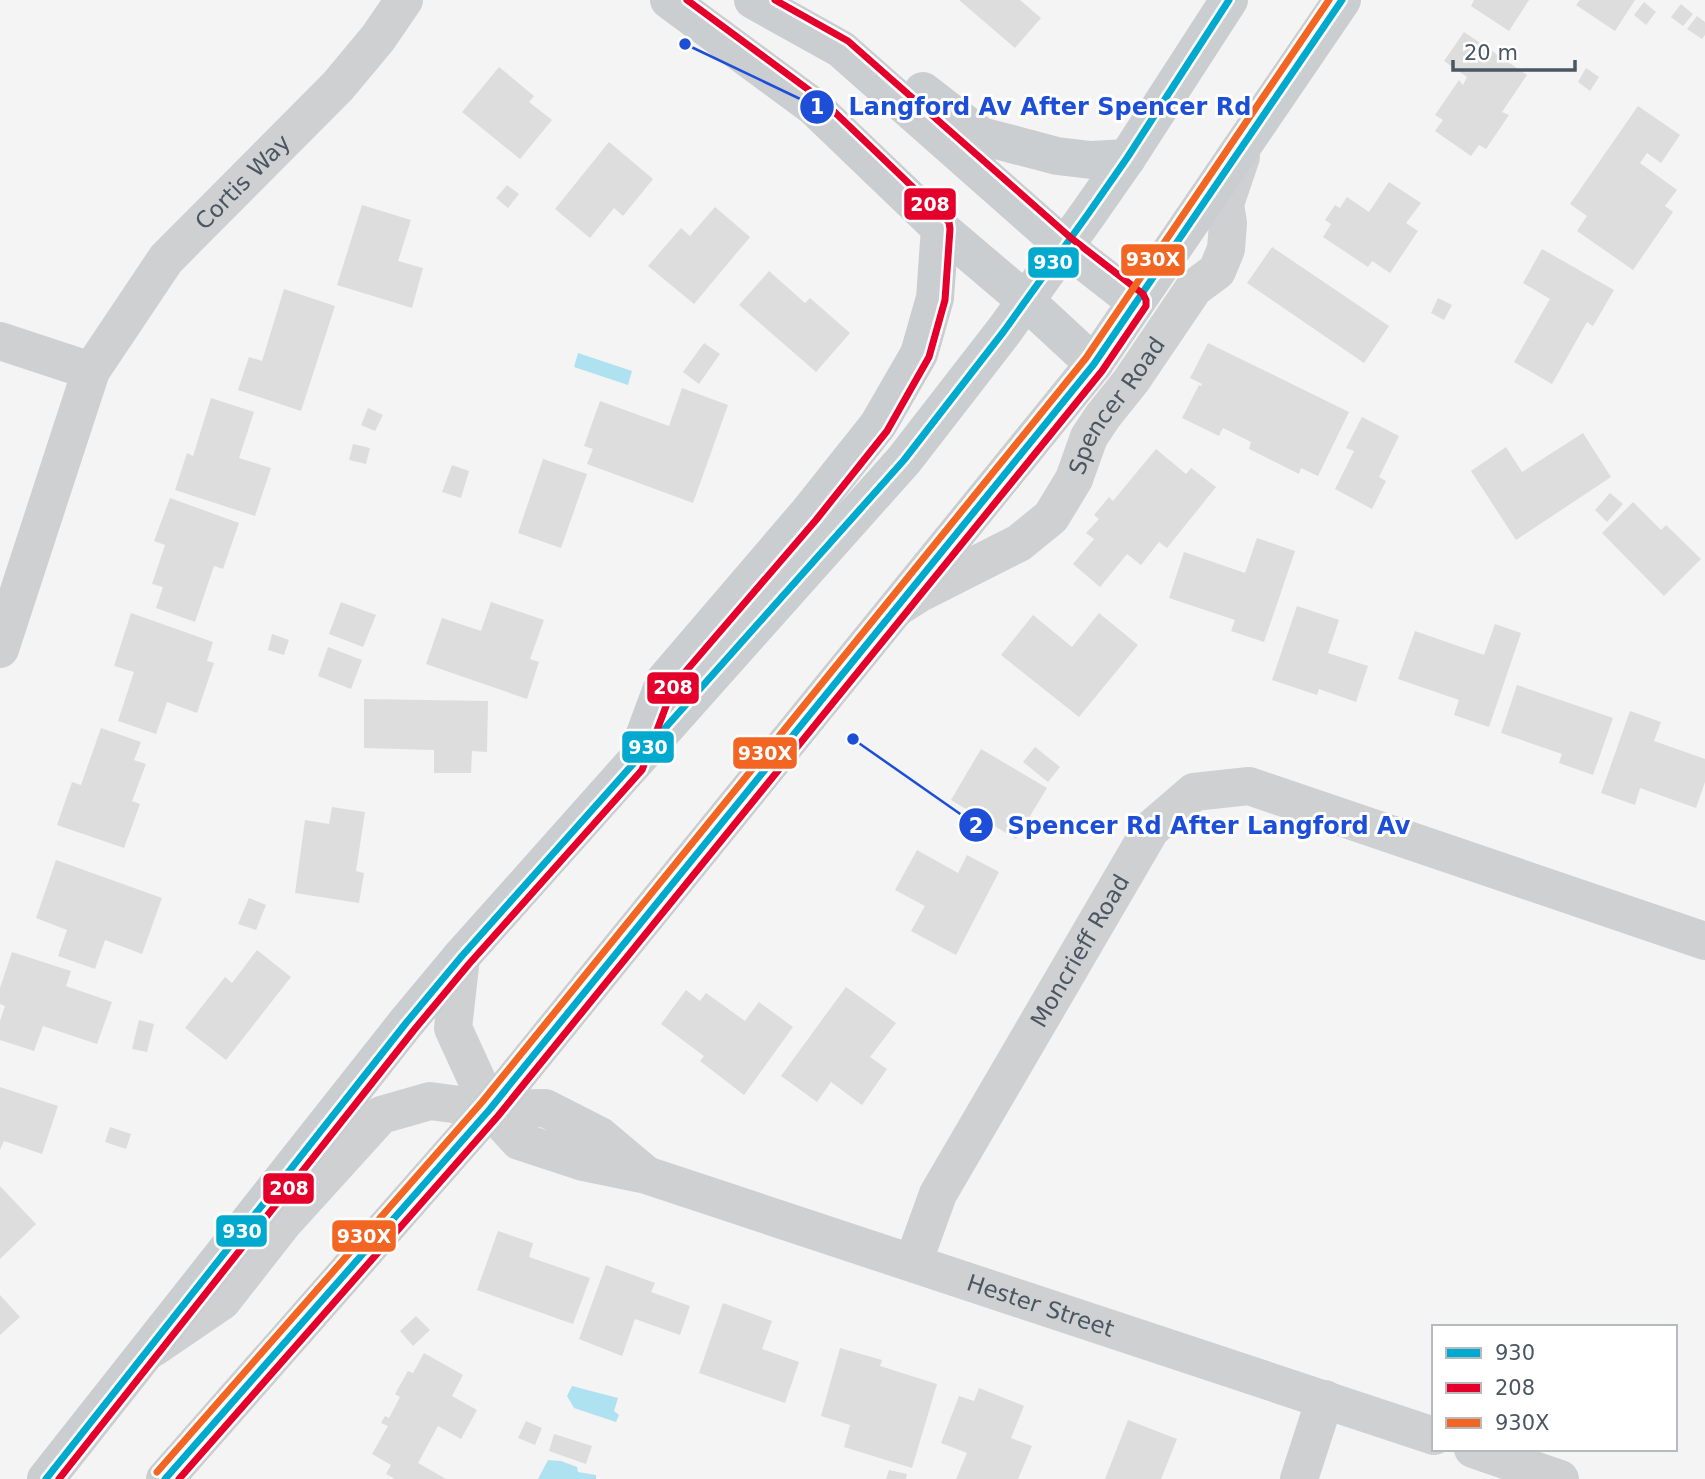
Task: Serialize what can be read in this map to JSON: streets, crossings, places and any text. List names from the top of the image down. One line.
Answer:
{"streets":{"main road":["Spencer Road"],"street":["Cortis Way","Moncrieff Road","Hester Street"]},"crossings":[["Spencer Road","Hester Street"],["Moncrieff Road","Hester Street"]],"places":["Langford Av After Spencer Rd","Spencer Rd After Langford Av"],"lines":["transit line 930","transit line 208","transit line 930X"],"legend":["930","208","930X"],"scale_bar":"20 m"}
